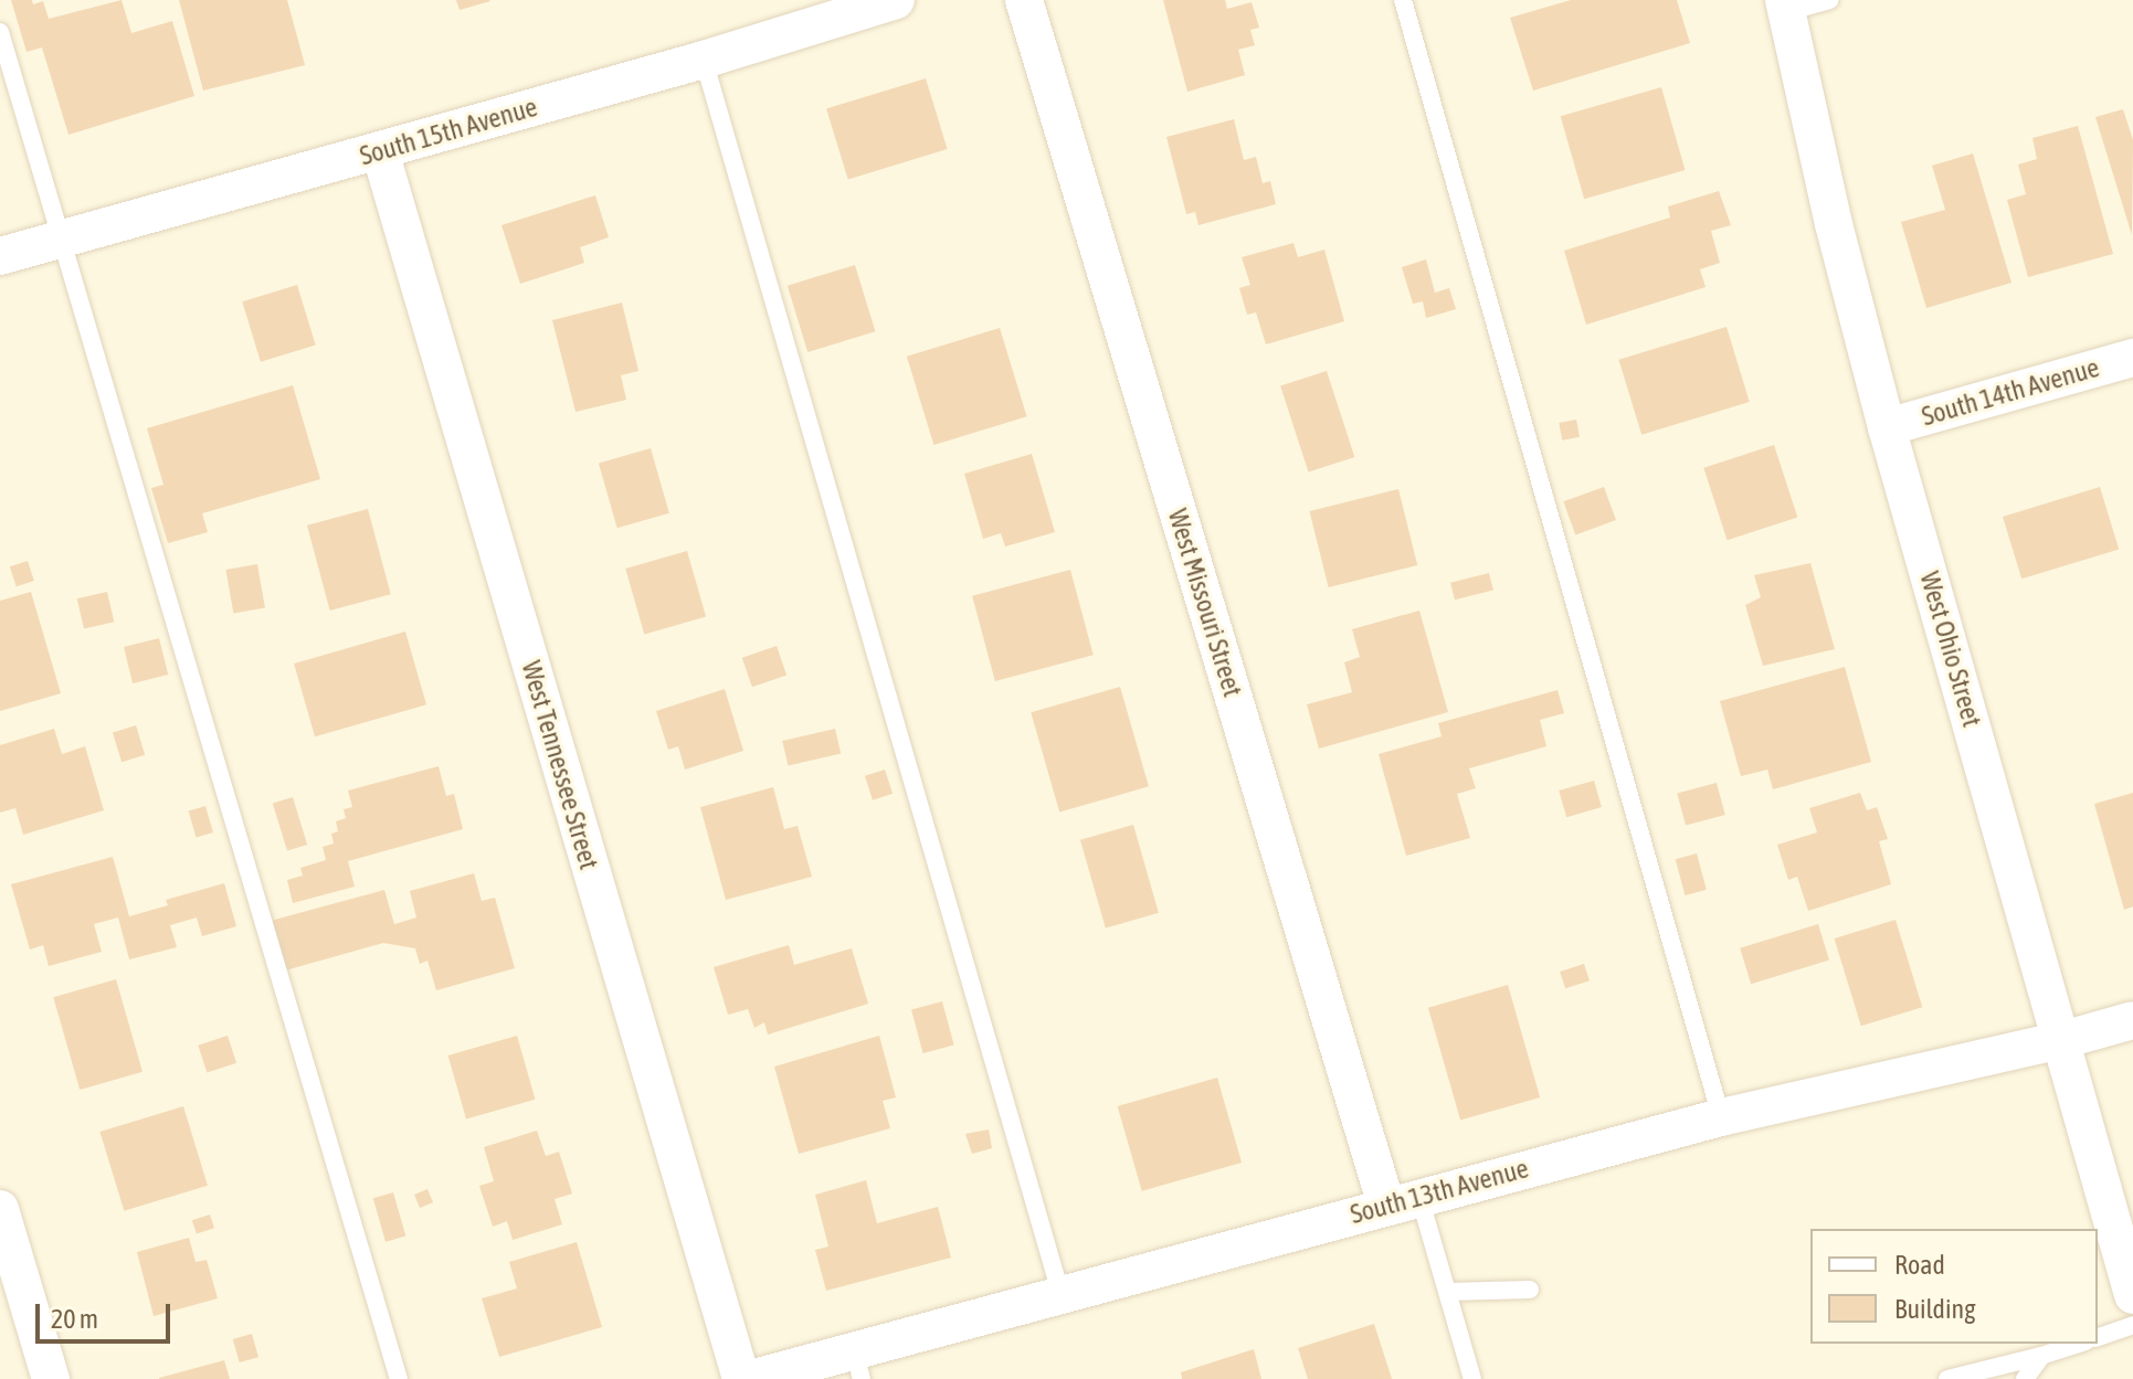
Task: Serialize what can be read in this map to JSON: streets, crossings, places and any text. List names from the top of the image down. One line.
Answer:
{"streets":{"street":["South 15th Avenue","South 14th Avenue","West Missouri Street","West Ohio Street","West Tennessee Street","South 13th Avenue"]},"crossings":[["South 15th Avenue","West Tennessee Street"],["South 14th Avenue","West Ohio Street"],["West Missouri Street","South 13th Avenue"],["West Ohio Street","South 13th Avenue"]],"legend":["Road","Building"],"scale_bar":"20 m"}
